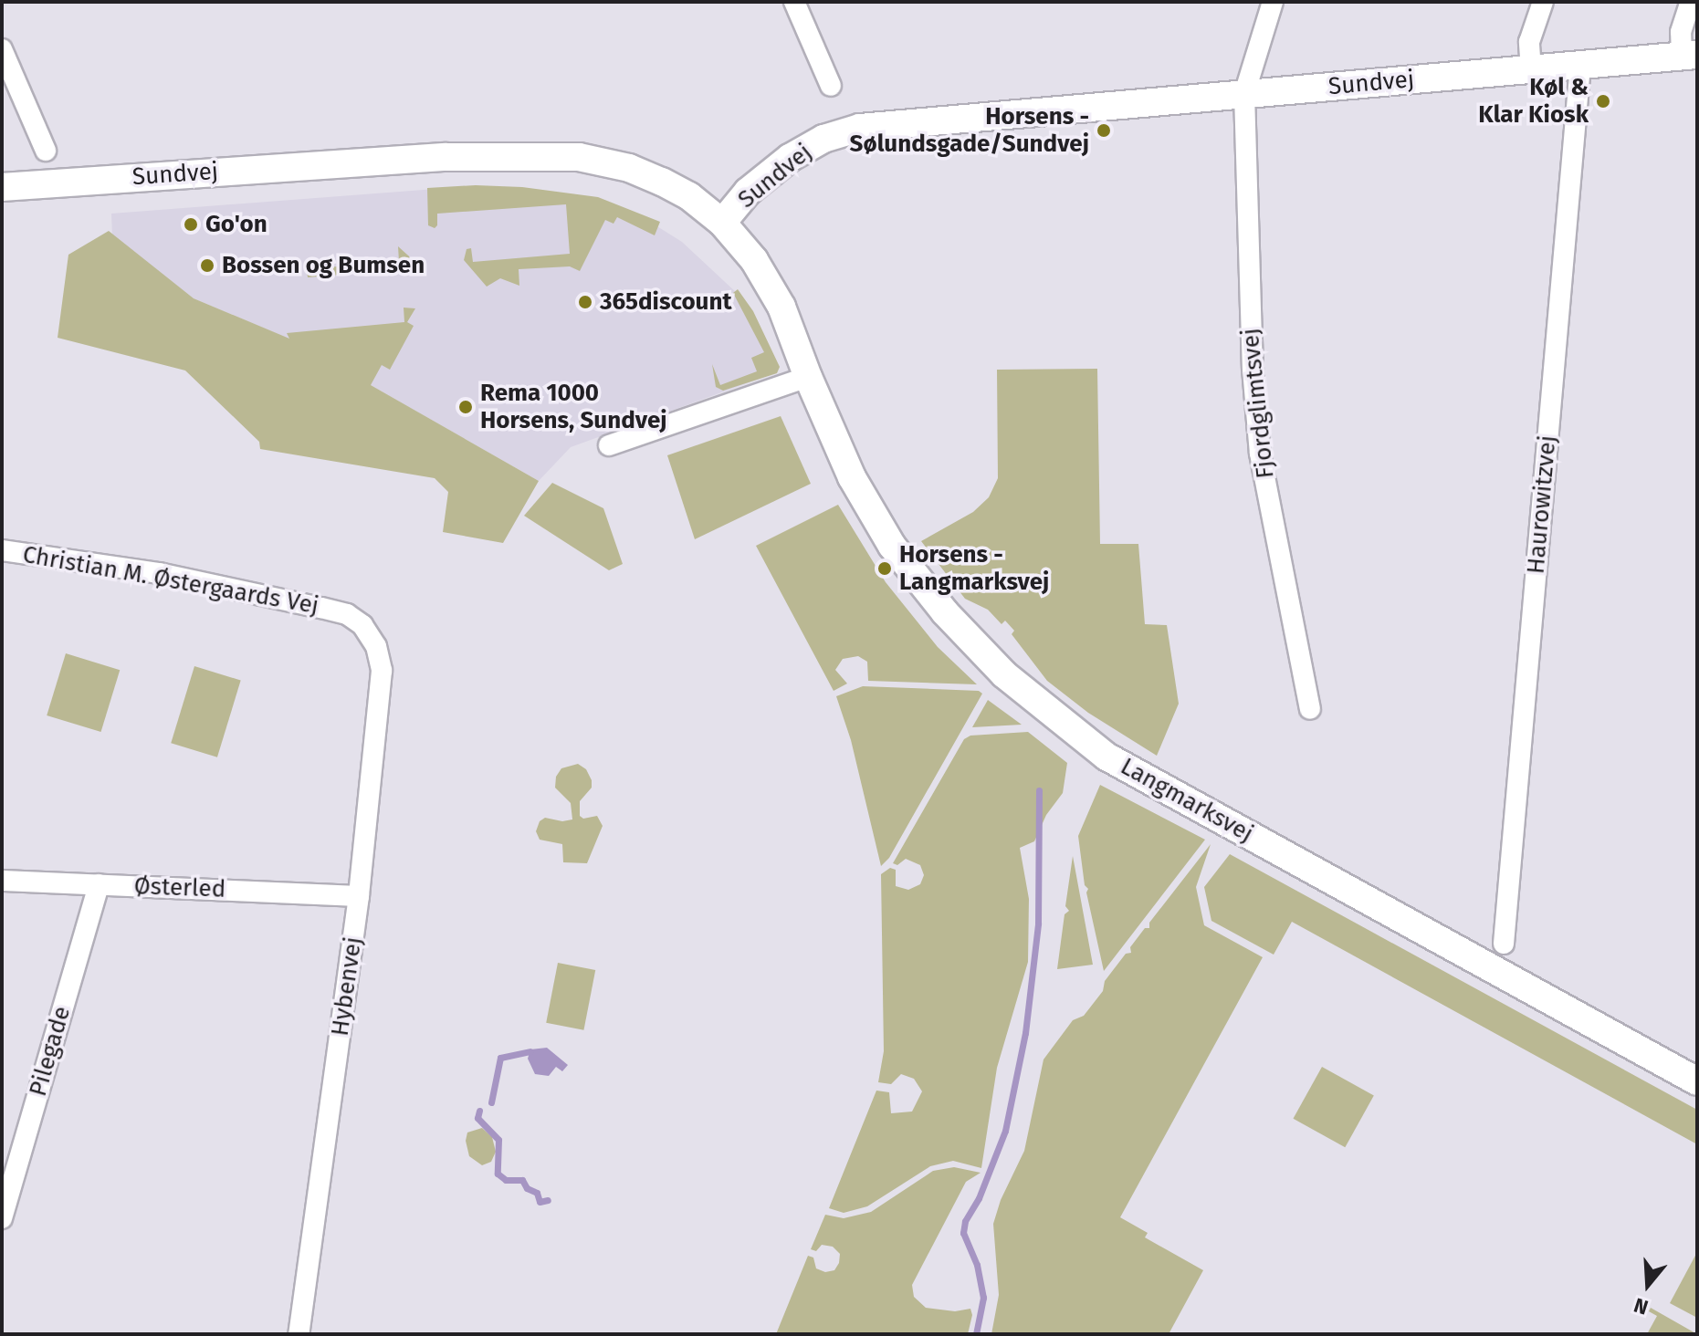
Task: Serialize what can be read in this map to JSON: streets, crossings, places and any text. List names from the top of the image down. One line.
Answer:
{"streets":{"main road":["Sundvej","Langmarksvej"],"street":["Fjordglimtsvej","Haurowitzvej","Christian M. Østergaards Vej","Østerled","Hybenvej","Pilegade"]},"crossings":[["Sundvej","Fjordglimtsvej"],["Sundvej","Haurowitzvej"],["Sundvej","Langmarksvej"],["Christian M. Østergaards Vej","Hybenvej"],["Østerled","Hybenvej"],["Østerled","Pilegade"]],"places":["Køl & Klar Kiosk","Horsens - Sølundsgade/Sundvej","Go'on","Bossen og Bumsen","365discount","Rema 1000 Horsens, Sundvej","Horsens - Langmarksvej"],"north":"bottom"}
